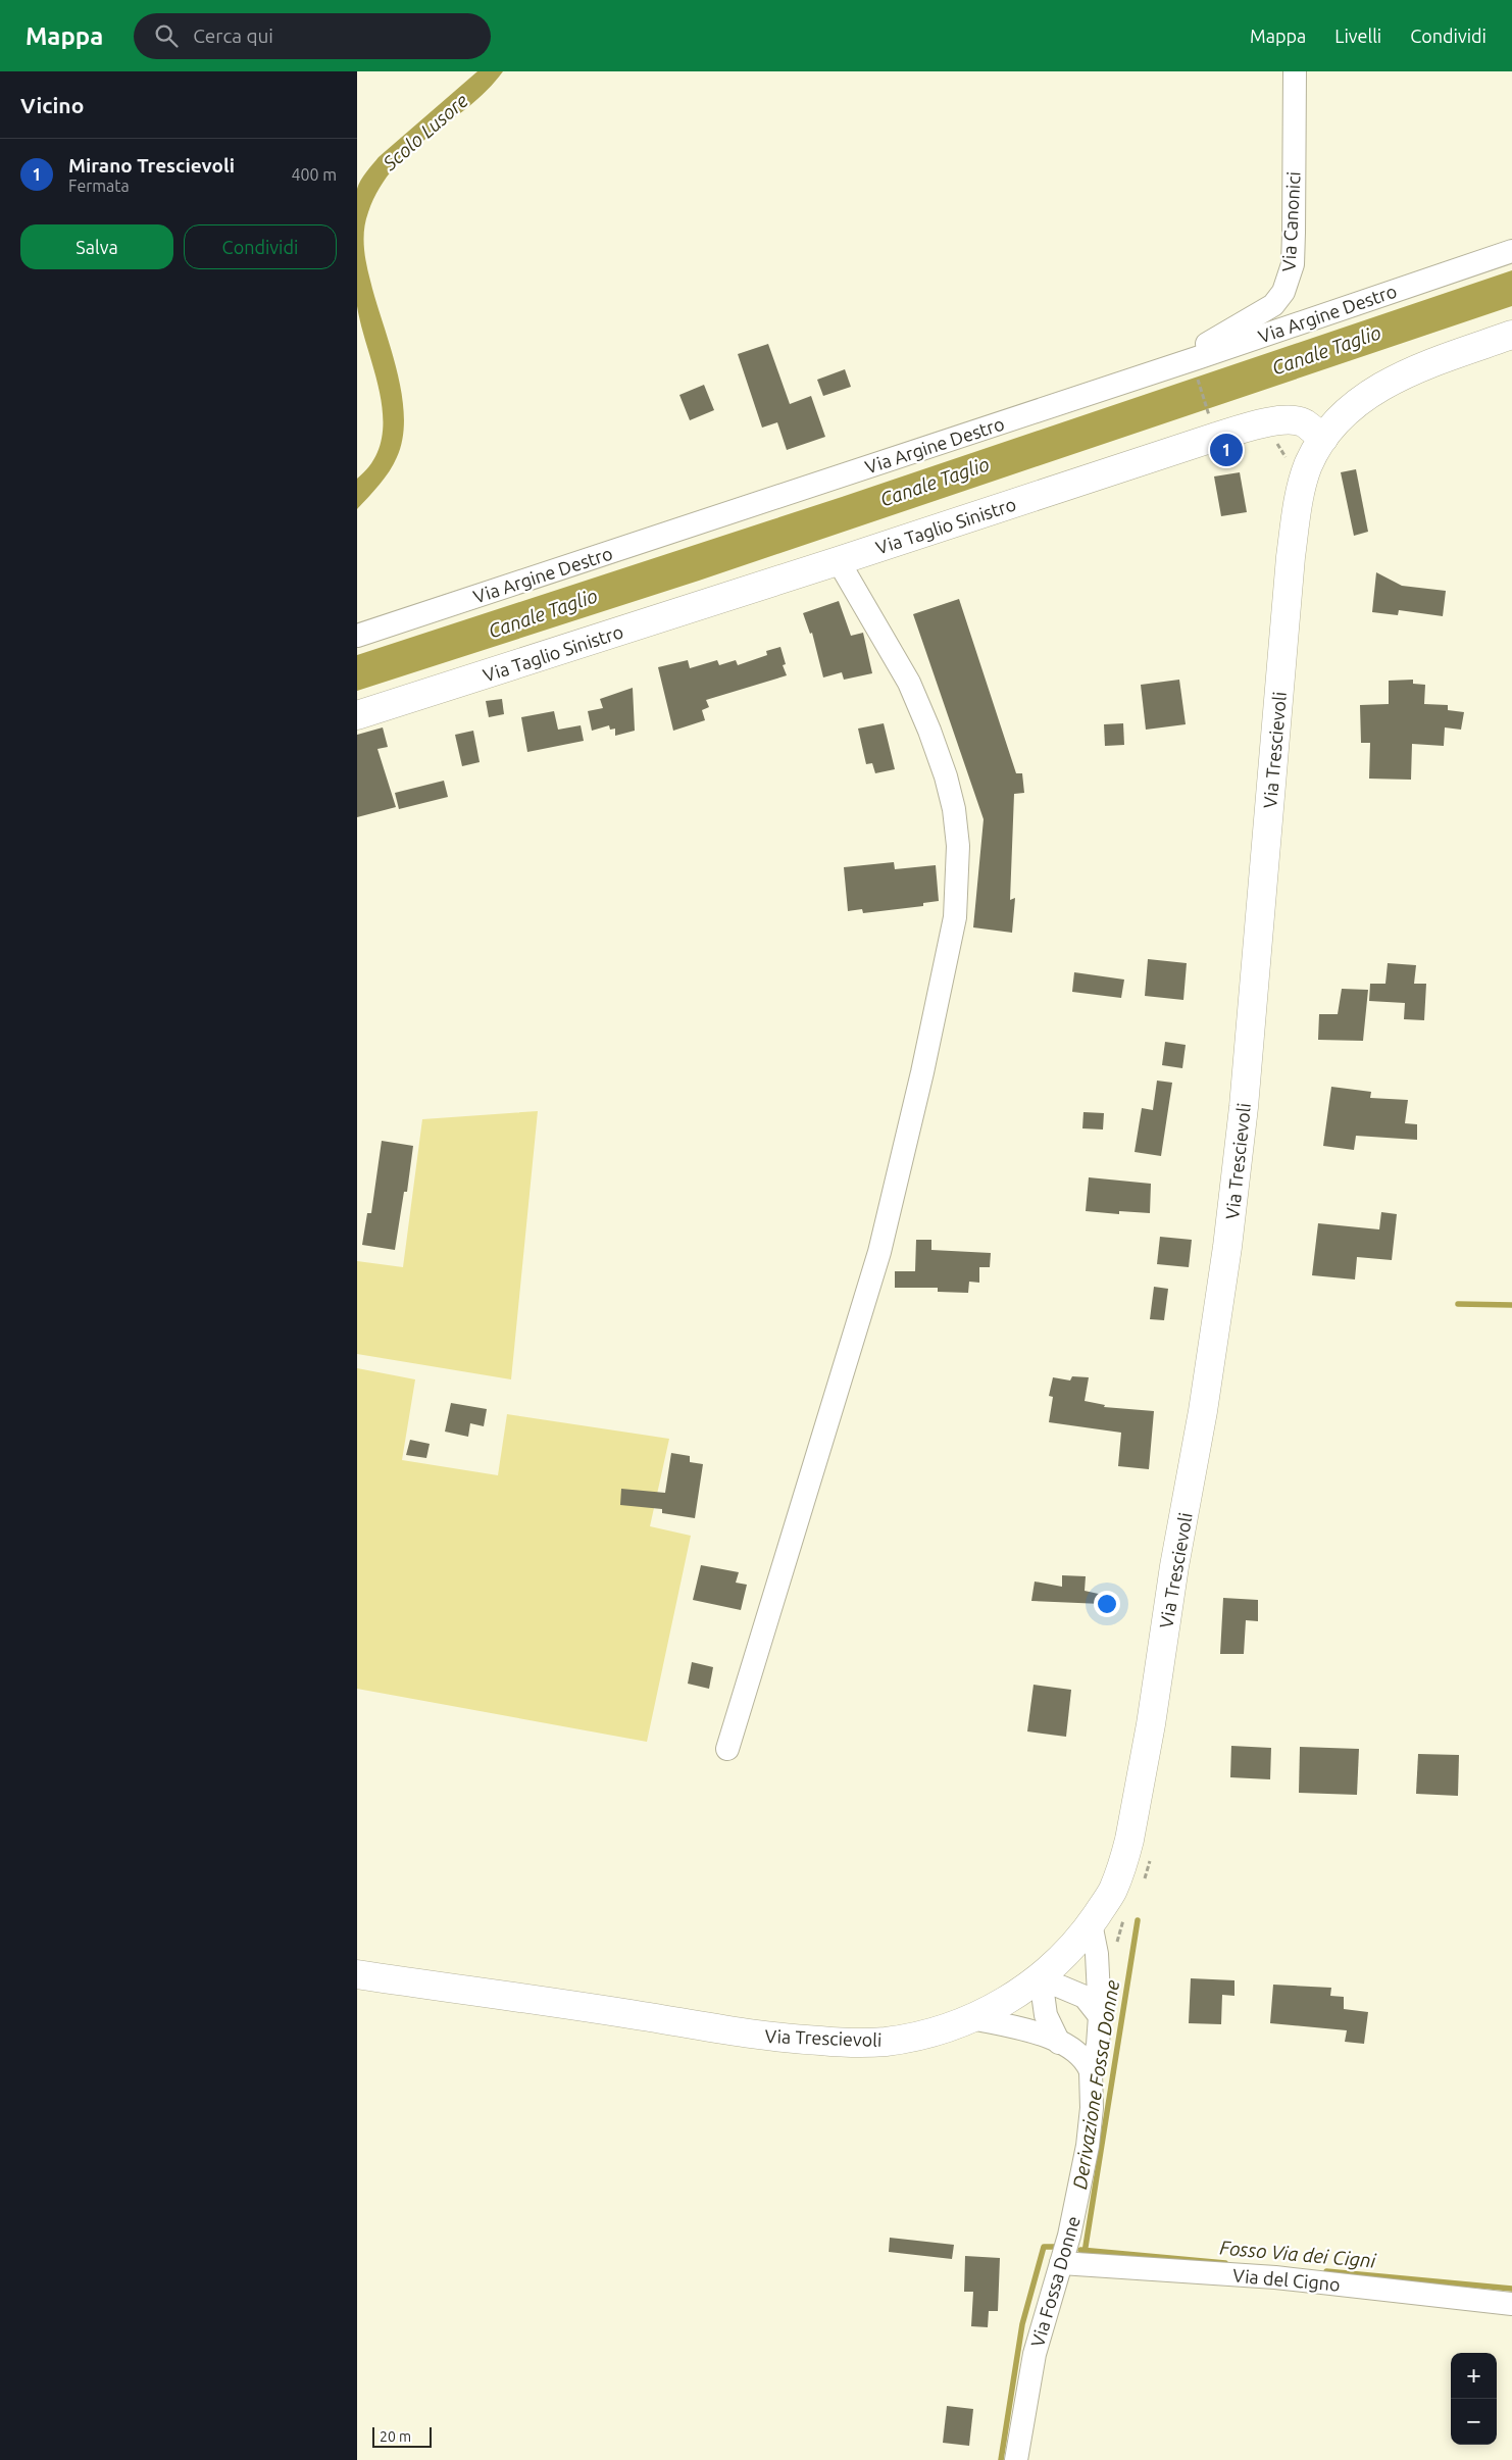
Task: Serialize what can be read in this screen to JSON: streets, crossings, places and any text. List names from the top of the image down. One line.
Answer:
{"streets":{"main road":["Via Taglio Sinistro","Via Trescievoli"],"street":["Via Canonici","Via Argine Destro","Via del Cigno","Via Fossa Donne"]},"crossings":[["Via Canonici","Via Argine Destro"],["Via Taglio Sinistro","Via Trescievoli"],["Via Trescievoli","Via Fossa Donne"],["Via del Cigno","Via Fossa Donne"]],"water":["Scolo Lusore","Canale Taglio","Derivazione Fossa Donne","Fosso Via dei Cigni"],"scale_bar":"20 m","page":{"header":"Mappa","search":"Cerca qui","nav":["Mappa","Livelli","Condividi"],"heading":"Vicino","list":[{"mark":"1","name":"Mirano Trescievoli","note":"Fermata","value":"400 m"}],"buttons":["Salva","Condividi"],"pins":"1","map_buttons":["+","−"],"scale":"20 m"}}
